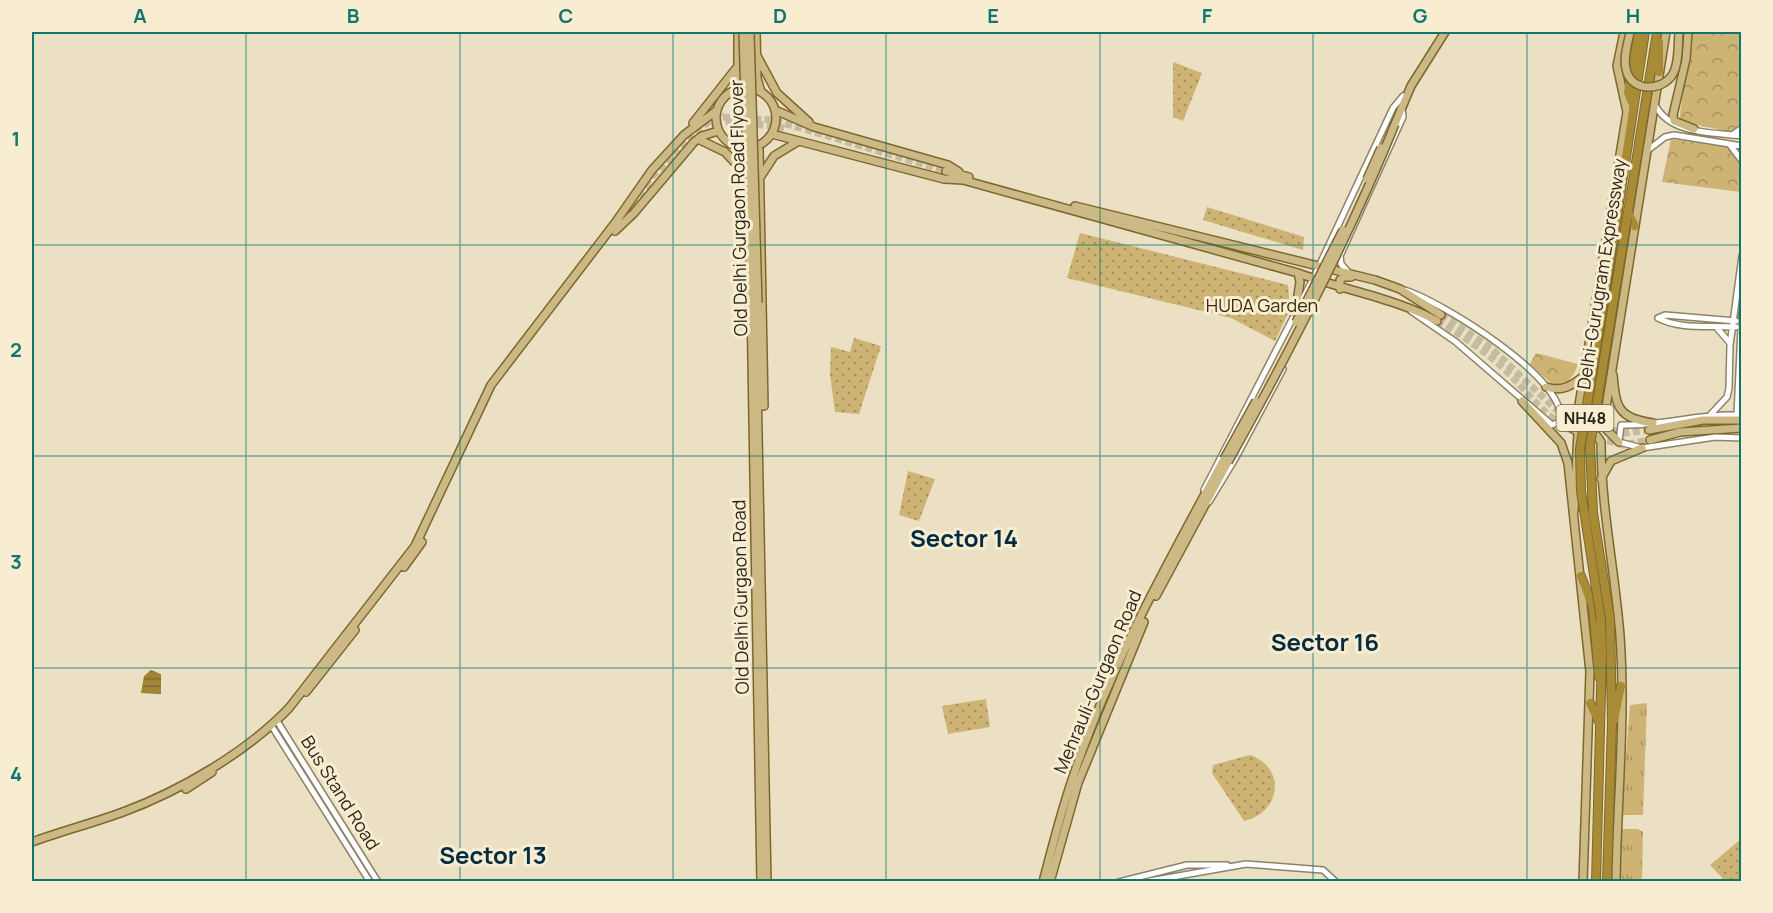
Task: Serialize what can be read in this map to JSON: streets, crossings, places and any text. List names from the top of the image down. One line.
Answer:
{"streets":{"highway":["Delhi-Gurugram Expressway","NH48"],"main road":["Old Delhi Gurgaon Road Flyover","Old Delhi Gurgaon Road","Mehrauli-Gurgaon Road"],"street":["Bus Stand Road"]},"crossings":[["Old Delhi Gurgaon Road Flyover","Old Delhi Gurgaon Road"]],"districts":["Sector 14","Sector 16","Sector 13"],"parks":["HUDA Garden"],"grid":{"columns":["A","B","C","D","E","F","G","H"],"rows":["1","2","3","4"]}}
